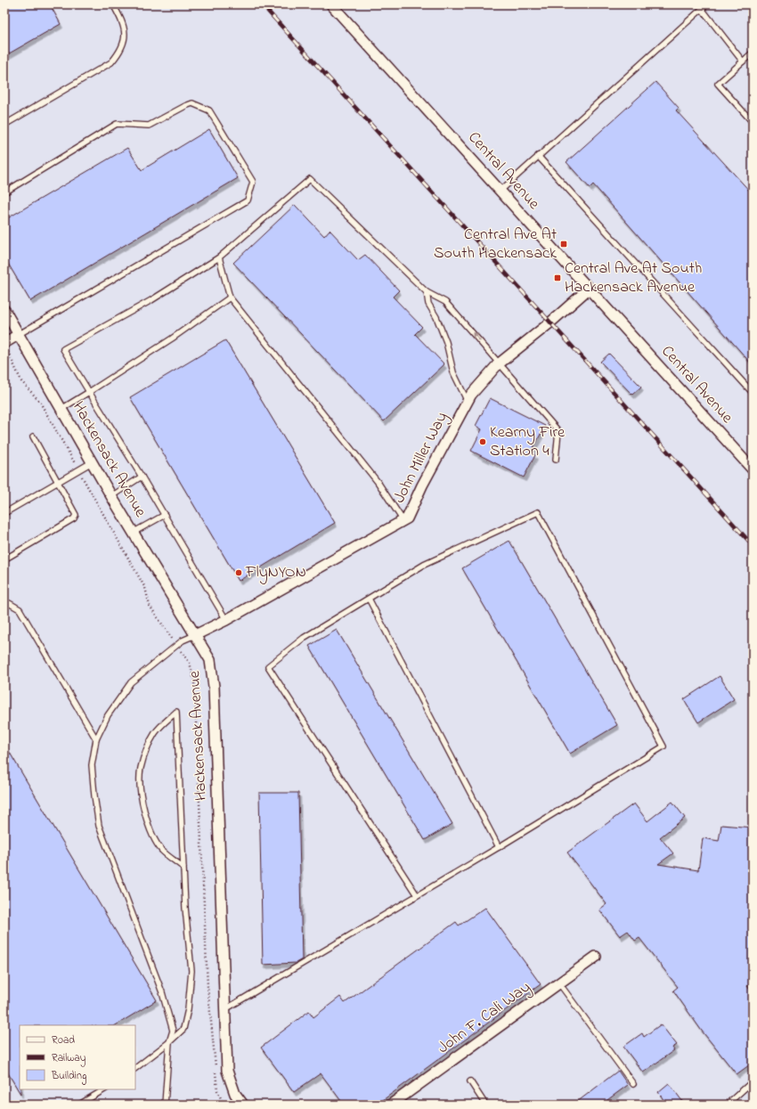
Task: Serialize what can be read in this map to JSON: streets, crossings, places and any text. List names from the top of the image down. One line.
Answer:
{"streets":{"street":["Central Avenue","John Miller Way","Hackensack Avenue","John F. Cali Way"]},"crossings":[["Central Avenue","John Miller Way"],["John Miller Way","Hackensack Avenue"]],"places":{"transit":["Central Ave At South Hackensack","Central Ave At South Hackensack Avenue"],"other":["Kearny Fire Station 4","FlyNYON"]},"legend":["Road","Railway","Building"]}
